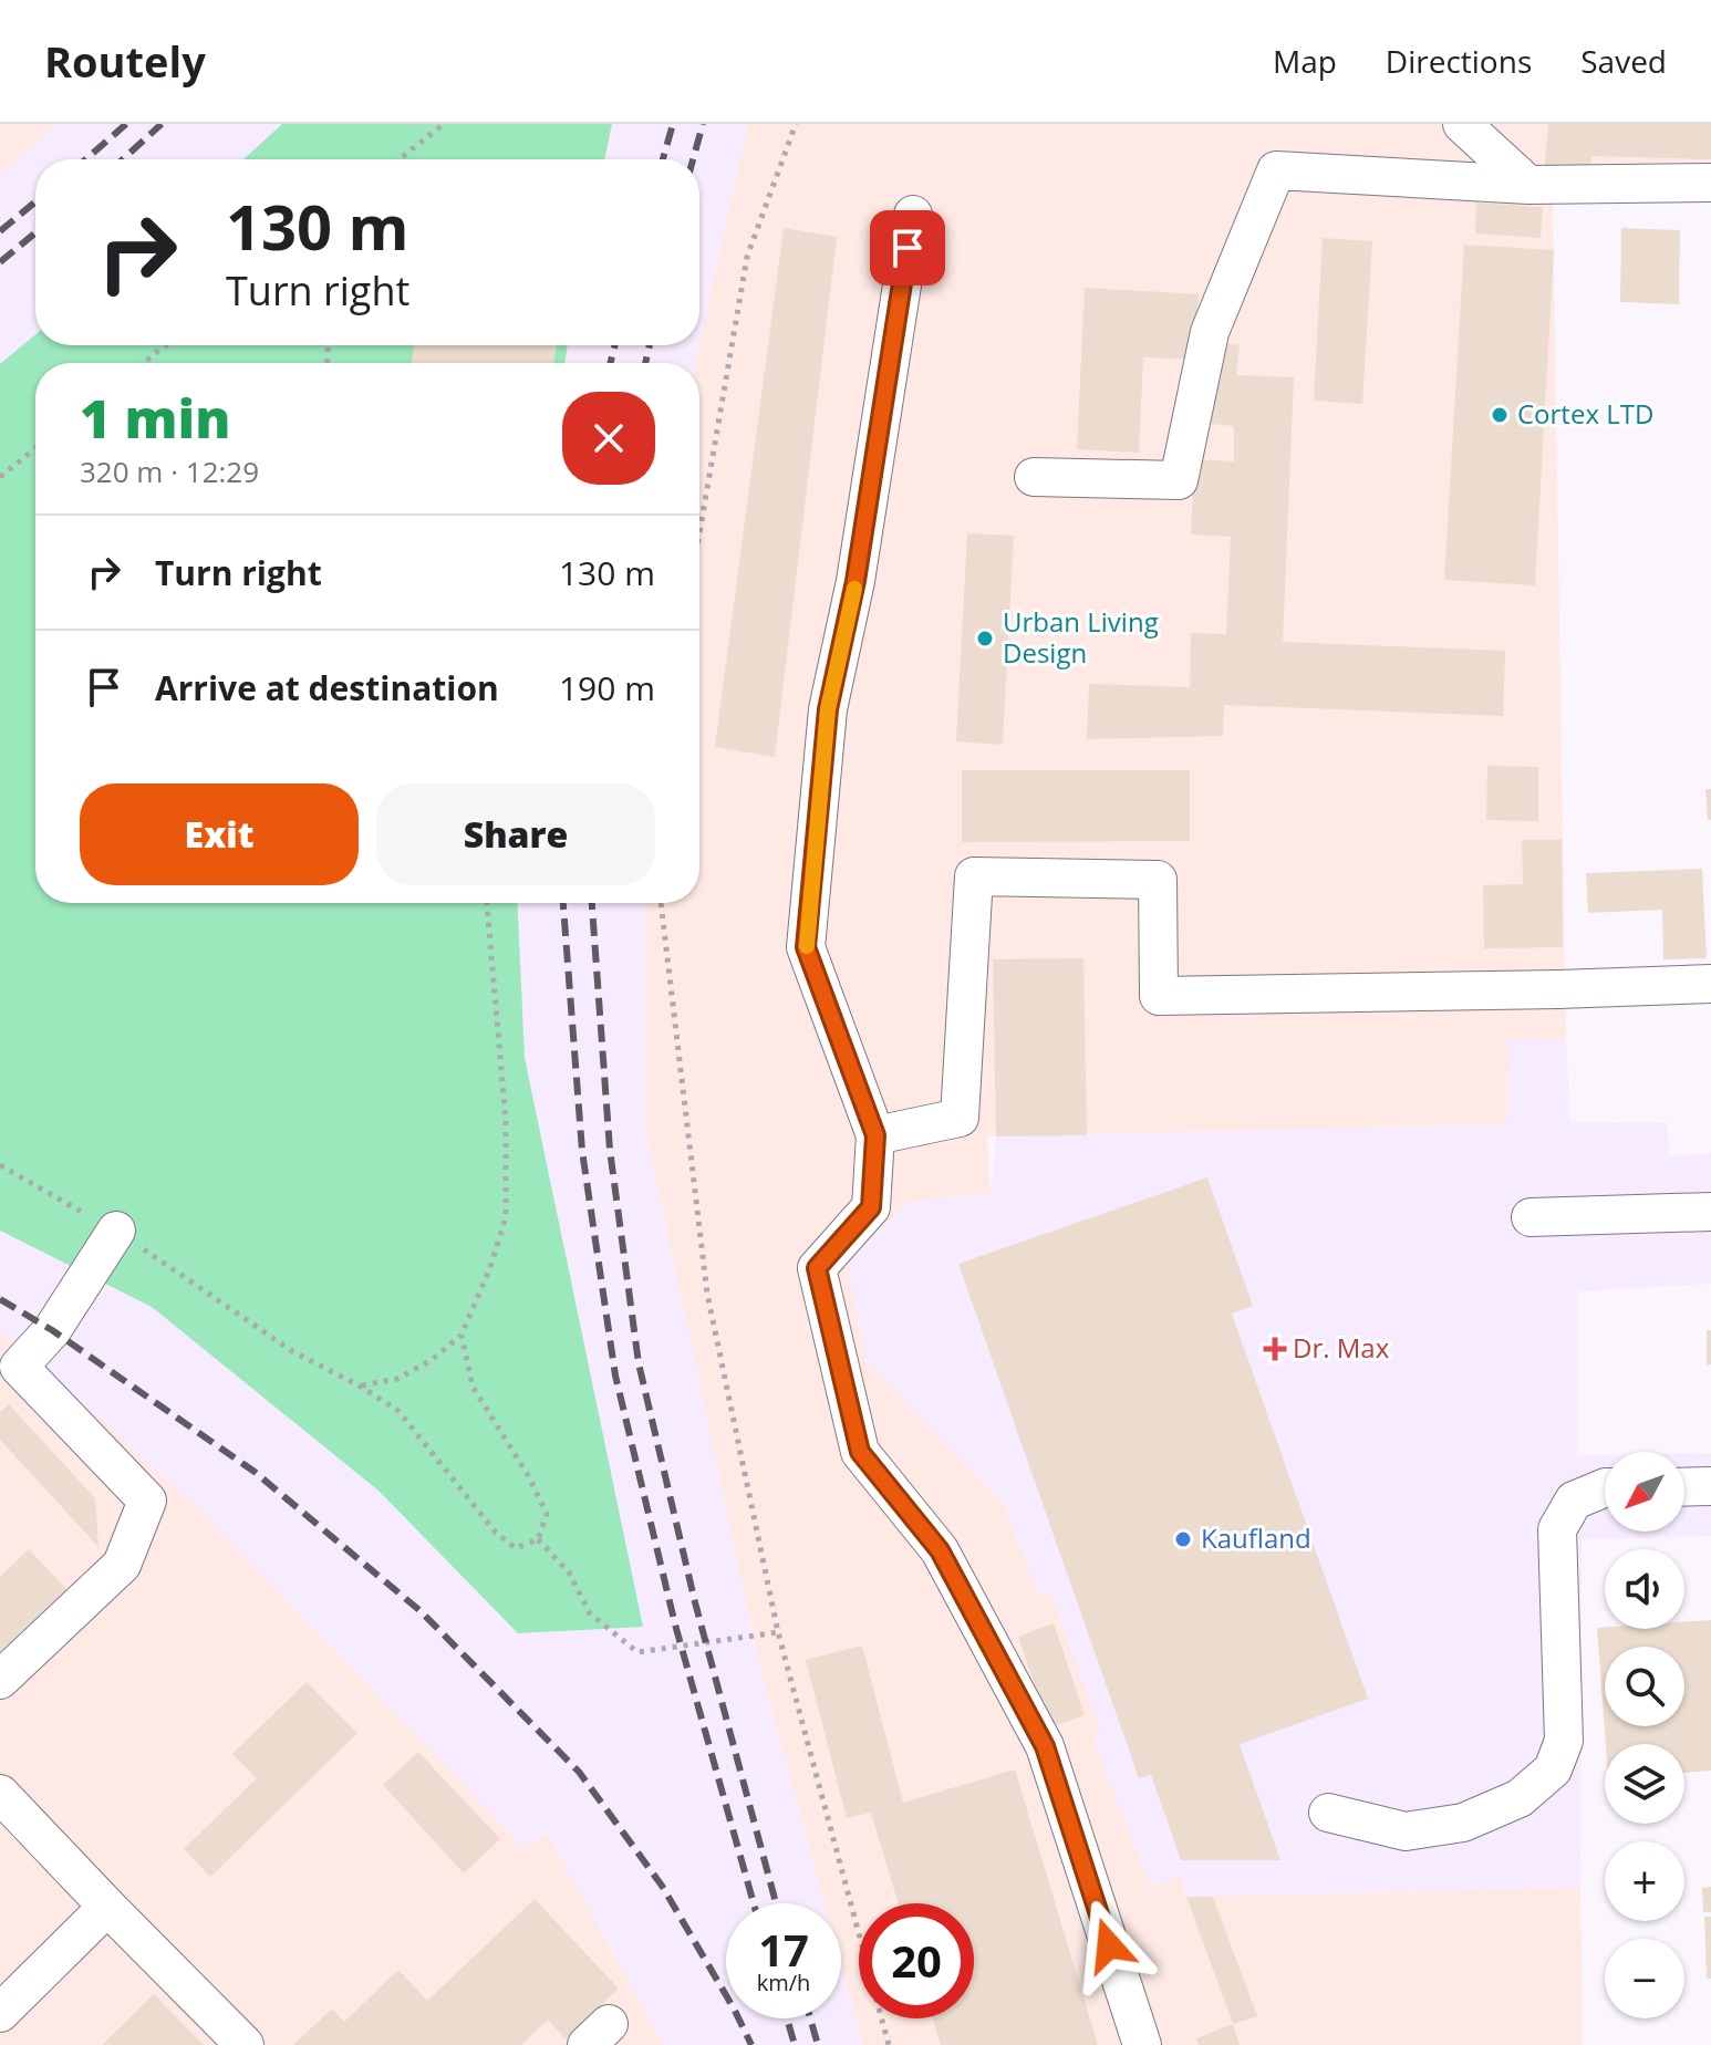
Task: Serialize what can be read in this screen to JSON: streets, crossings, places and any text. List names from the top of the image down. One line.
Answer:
{"places":{"other":["Cortex LTD","Urban Living Design","Kaufland"],"health":["Dr. Max"]},"north":"bottom left","page":{"header":"Routely","nav":["Map","Directions","Saved"],"turn":["130 m","Turn right"],"heading":["1 min","320 m · 12:29"],"list":[{"name":"Turn right","value":"130 m"},{"name":"Arrive at destination","value":"190 m"}],"buttons":["Exit","Share"],"map_buttons":["+","−"],"speed":"17 km/h","limit":"20"}}
